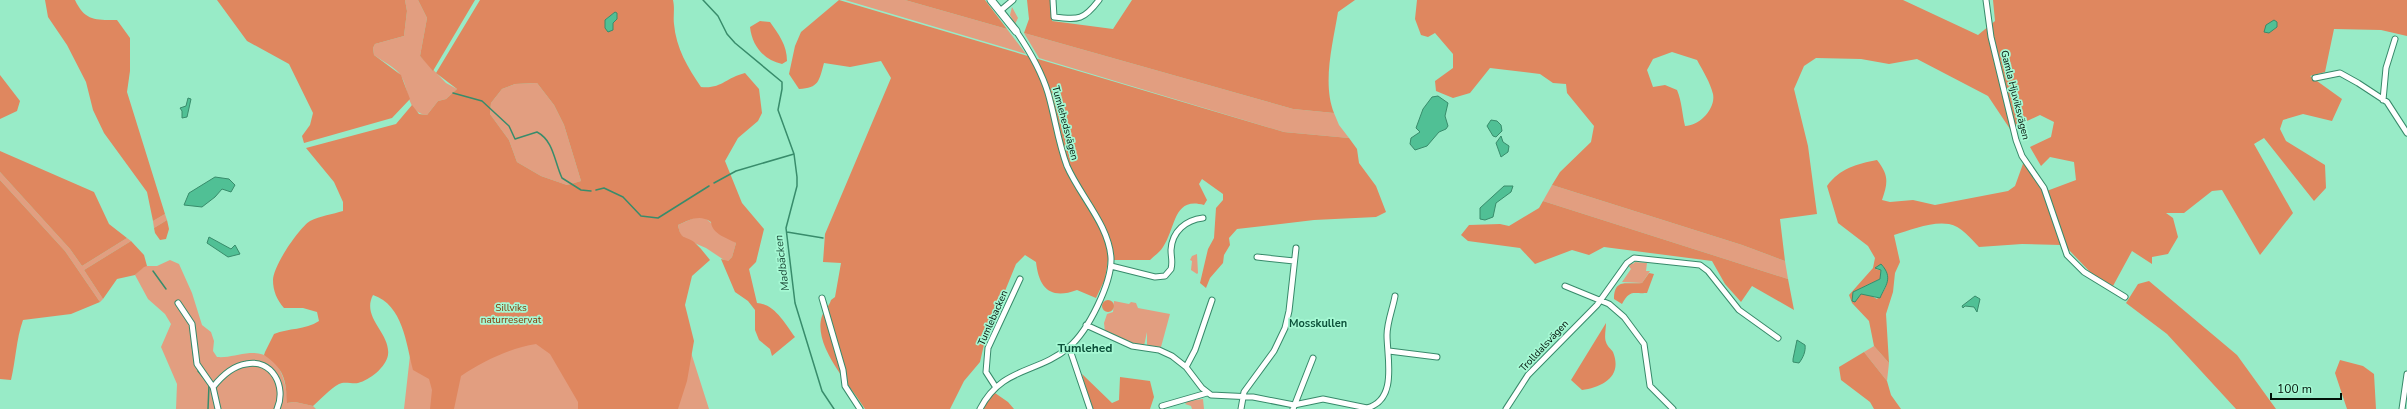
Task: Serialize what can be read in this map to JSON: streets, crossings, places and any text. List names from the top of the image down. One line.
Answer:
{"streets":{"street":["Gamla Hjuviksvägen","Tumlehedsvägen","Tumlebacken","Trolldalsvägen"]},"crossings":[["Tumlehedsvägen","Tumlebacken"]],"districts":["Mosskullen","Tumlehed"],"water":["Madbäcken"],"parks":["Sillviks naturreservat"],"scale_bar":"100 m"}
